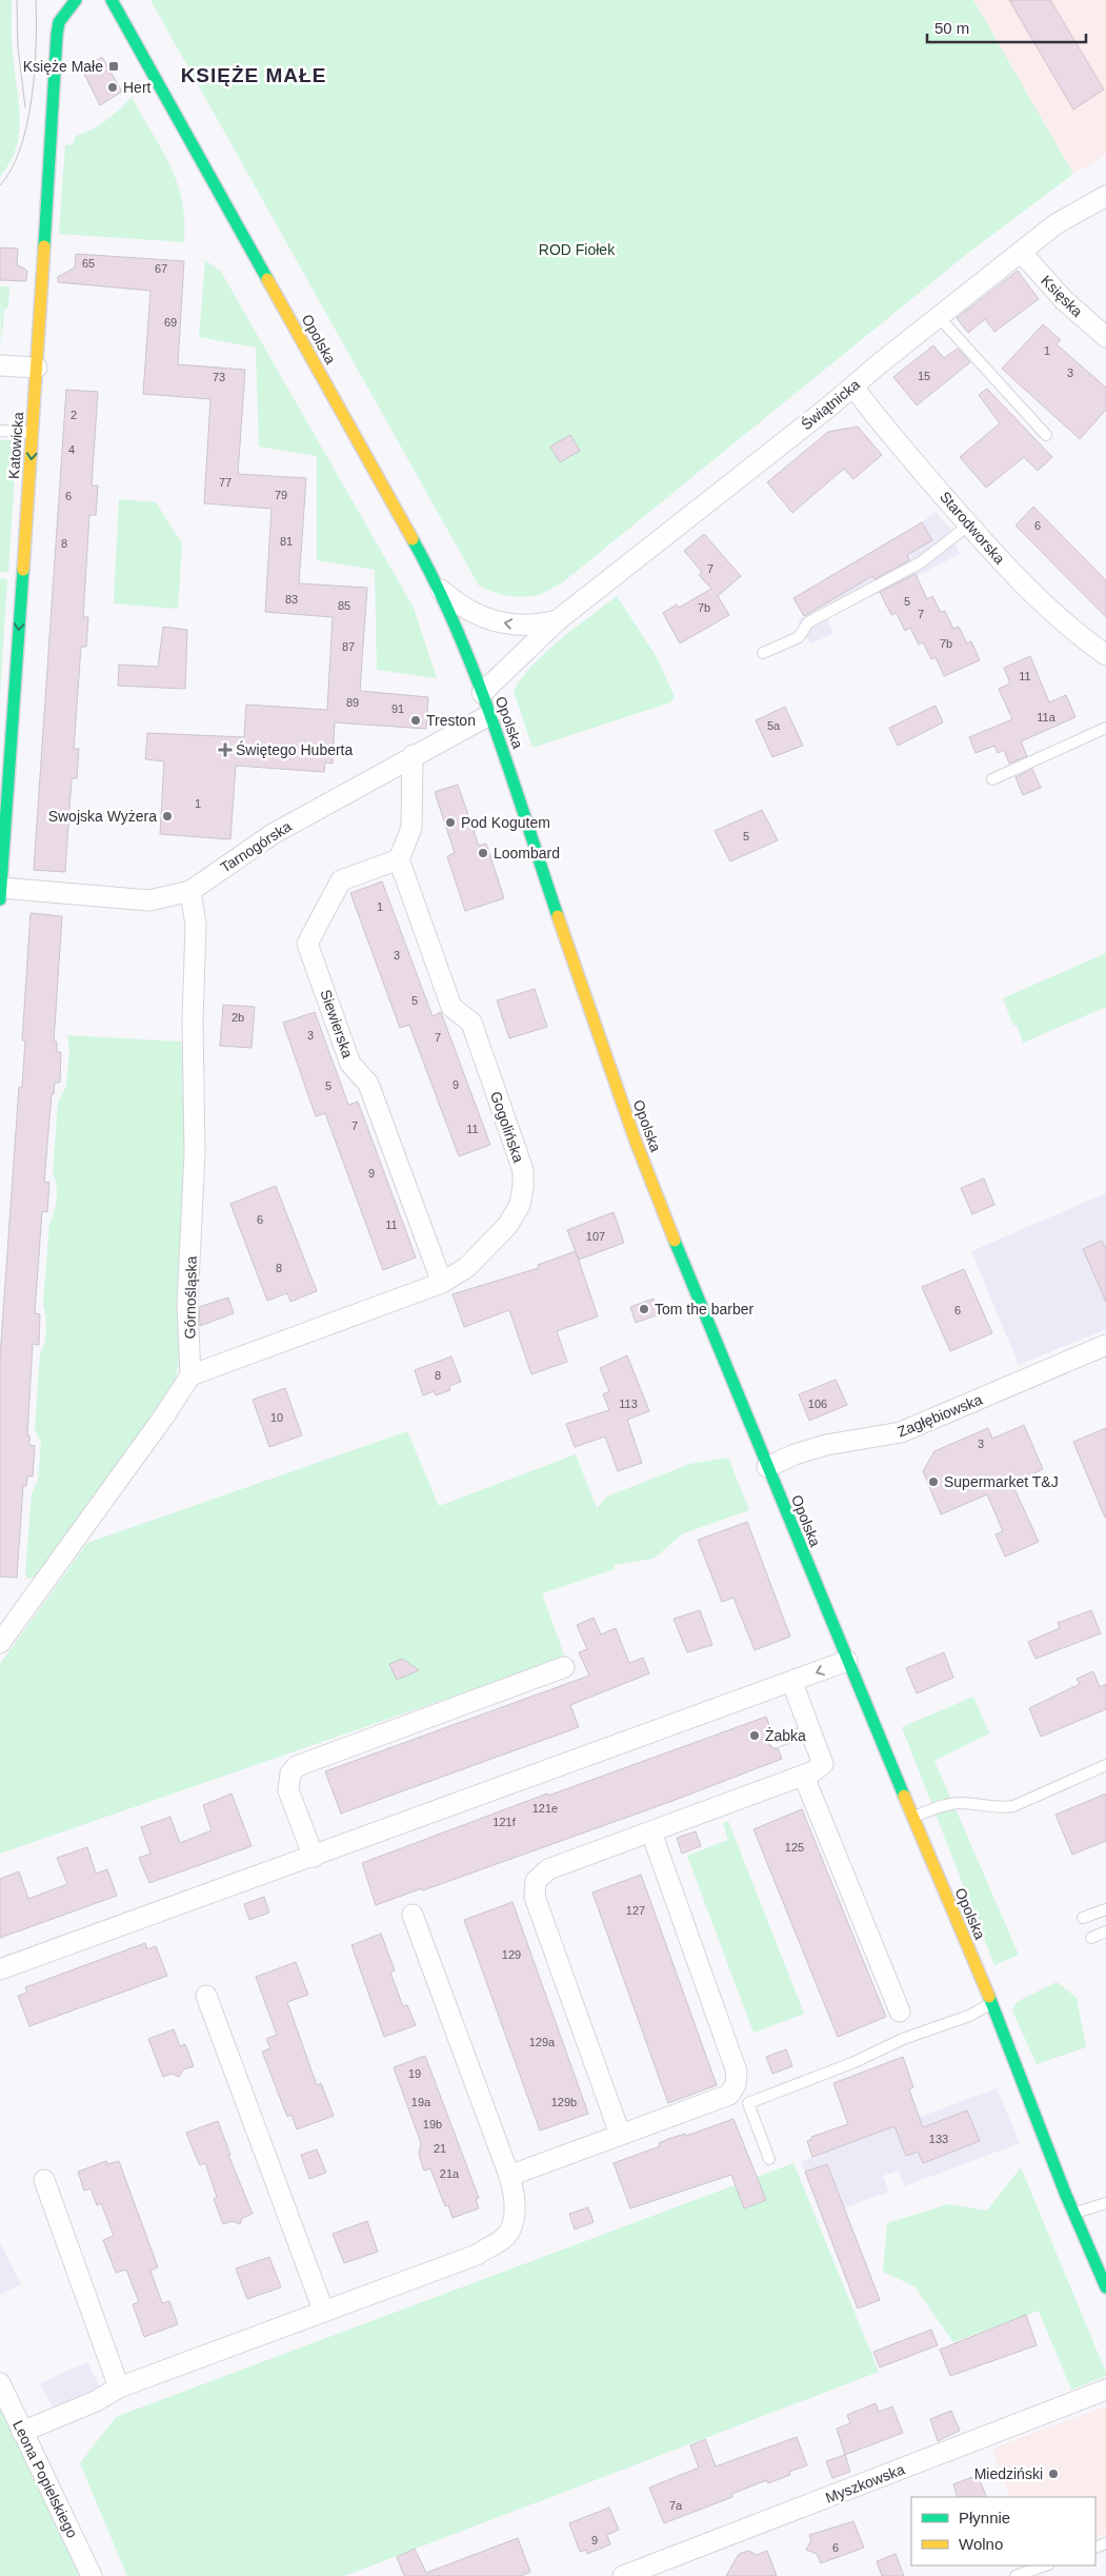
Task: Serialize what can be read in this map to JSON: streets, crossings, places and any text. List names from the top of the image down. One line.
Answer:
{"streets":{"main road":["Opolska","Katowicka"],"street":["Księska","Świątnicka","Starodworska","Tarnogórska","Siewierska","Gogolińska","Górnośląska","Zagłębiowska","Leona Popielskiego","Myszkowska"]},"crossings":[["Księska","Świątnicka"],["Opolska","Świątnicka"],["Opolska","Tarnogórska"],["Opolska","Zagłębiowska"],["Świątnicka","Starodworska"],["Katowicka","Tarnogórska"],["Tarnogórska","Górnośląska"],["Siewierska","Gogolińska"],["Gogolińska","Górnośląska"]],"one_way":["Katowicka"],"districts":["KSIĘŻE MAŁE"],"parks":["ROD Fiołek"],"places":{"transit":["Księże Małe"],"other":["Hert","Treston","Swojska Wyżera","Pod Kogutem","Loombard","Tom the barber","Supermarket T&J","Żabka","Miedziński"],"health":["Świętego Huberta"]},"house_numbers":["65","67","69","1","3","15","73","2","4","77","79","6","6","81","8","7","83","5","85","7b","7","7b","87","11","89","91","11a","5a","1","5","1","3","5","2b","3","7","9","5","7","11","9","6","11","107","8","6","8","113","106","10","3","121e","121f","125","127","129","129a","19","19a","129b","19b","133","21","21a","7a","9","6"],"legend":["Płynnie","Wolno"],"scale_bar":"50 m"}
